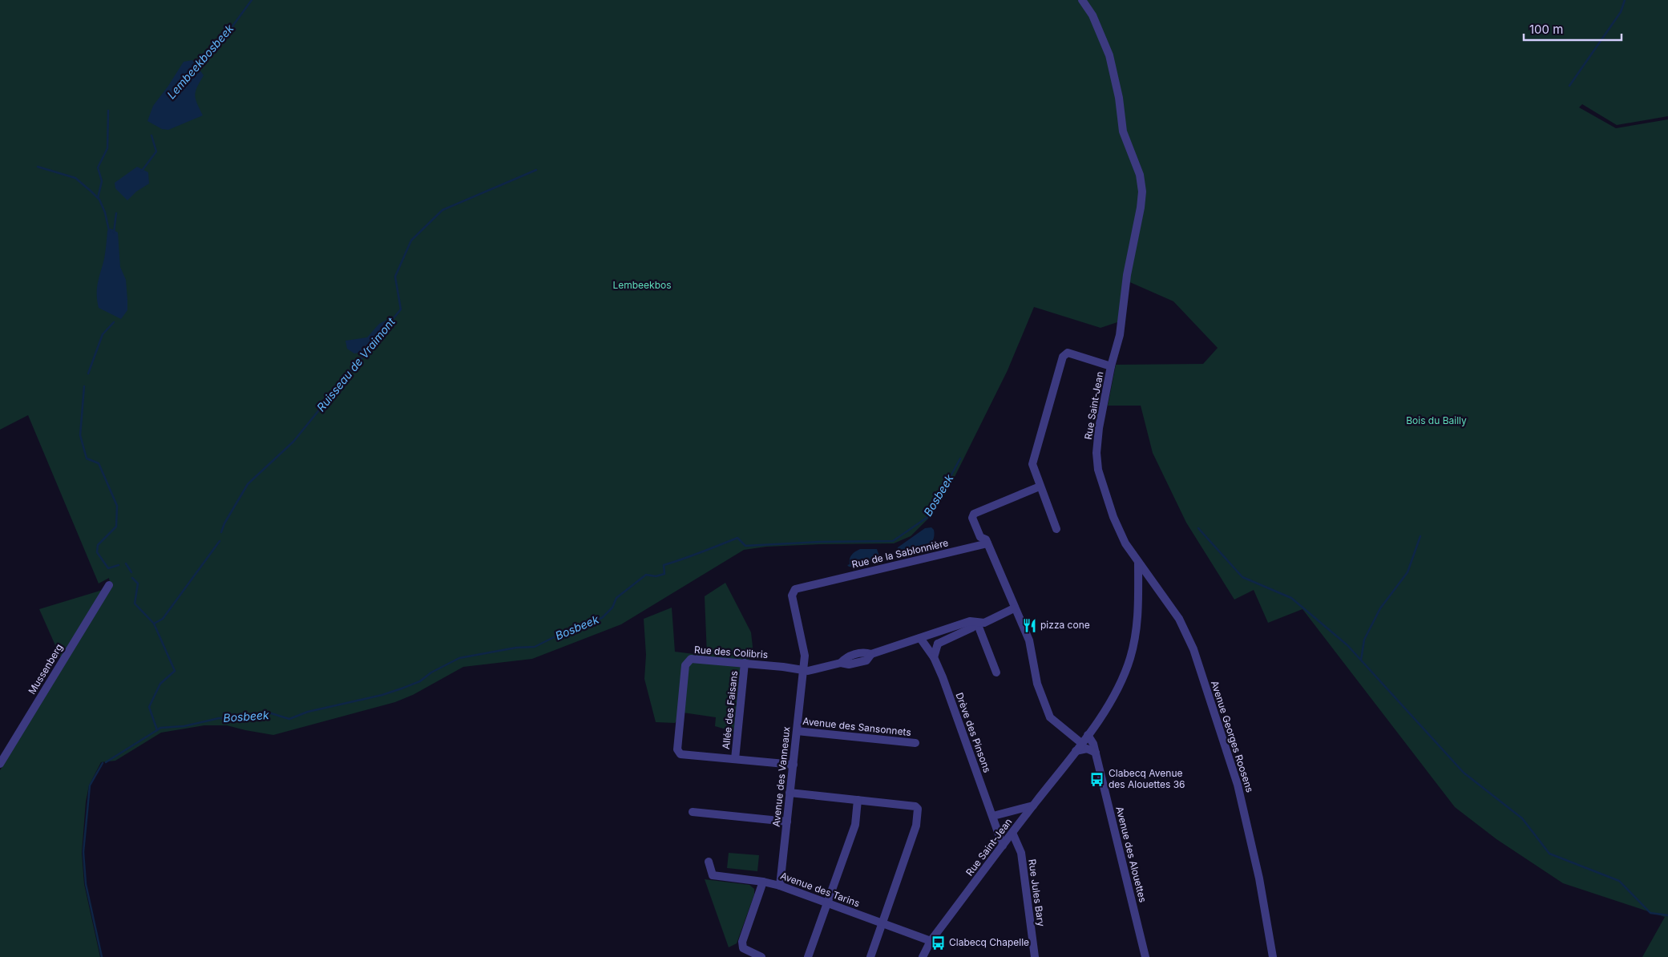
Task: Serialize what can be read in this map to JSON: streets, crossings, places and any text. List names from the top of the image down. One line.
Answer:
{"streets":{"street":["Rue Saint-Jean","Rue de la Sablonnière","Rue des Colibris","Mussenberg","Allée des Faisans","Avenue des Sansonnets","Drève des Pinsons","Avenue Georges Roosens","Avenue des Vanneaux","Avenue des Alouettes","Avenue des Tarins","Rue Jules Bary"]},"crossings":[["Rue Saint-Jean","Drève des Pinsons"],["Rue Saint-Jean","Avenue Georges Roosens"],["Rue Saint-Jean","Avenue des Alouettes"],["Rue Saint-Jean","Avenue des Tarins"],["Rue Saint-Jean","Rue Jules Bary"],["Rue de la Sablonnière","Rue des Colibris"],["Rue de la Sablonnière","Avenue des Vanneaux"],["Rue des Colibris","Allée des Faisans"],["Rue des Colibris","Avenue des Vanneaux"],["Avenue des Sansonnets","Avenue des Vanneaux"],["Avenue des Vanneaux","Avenue des Tarins"]],"water":["Lembeekbosbeek","Ruisseau de Vraimont","Bosbeek"],"parks":["Lembeekbos","Bois du Bailly"],"places":{"restaurant":["pizza cone"],"bus stop":["Clabecq Avenue des Alouettes 36","Clabecq Chapelle"]},"scale_bar":"100 m"}
